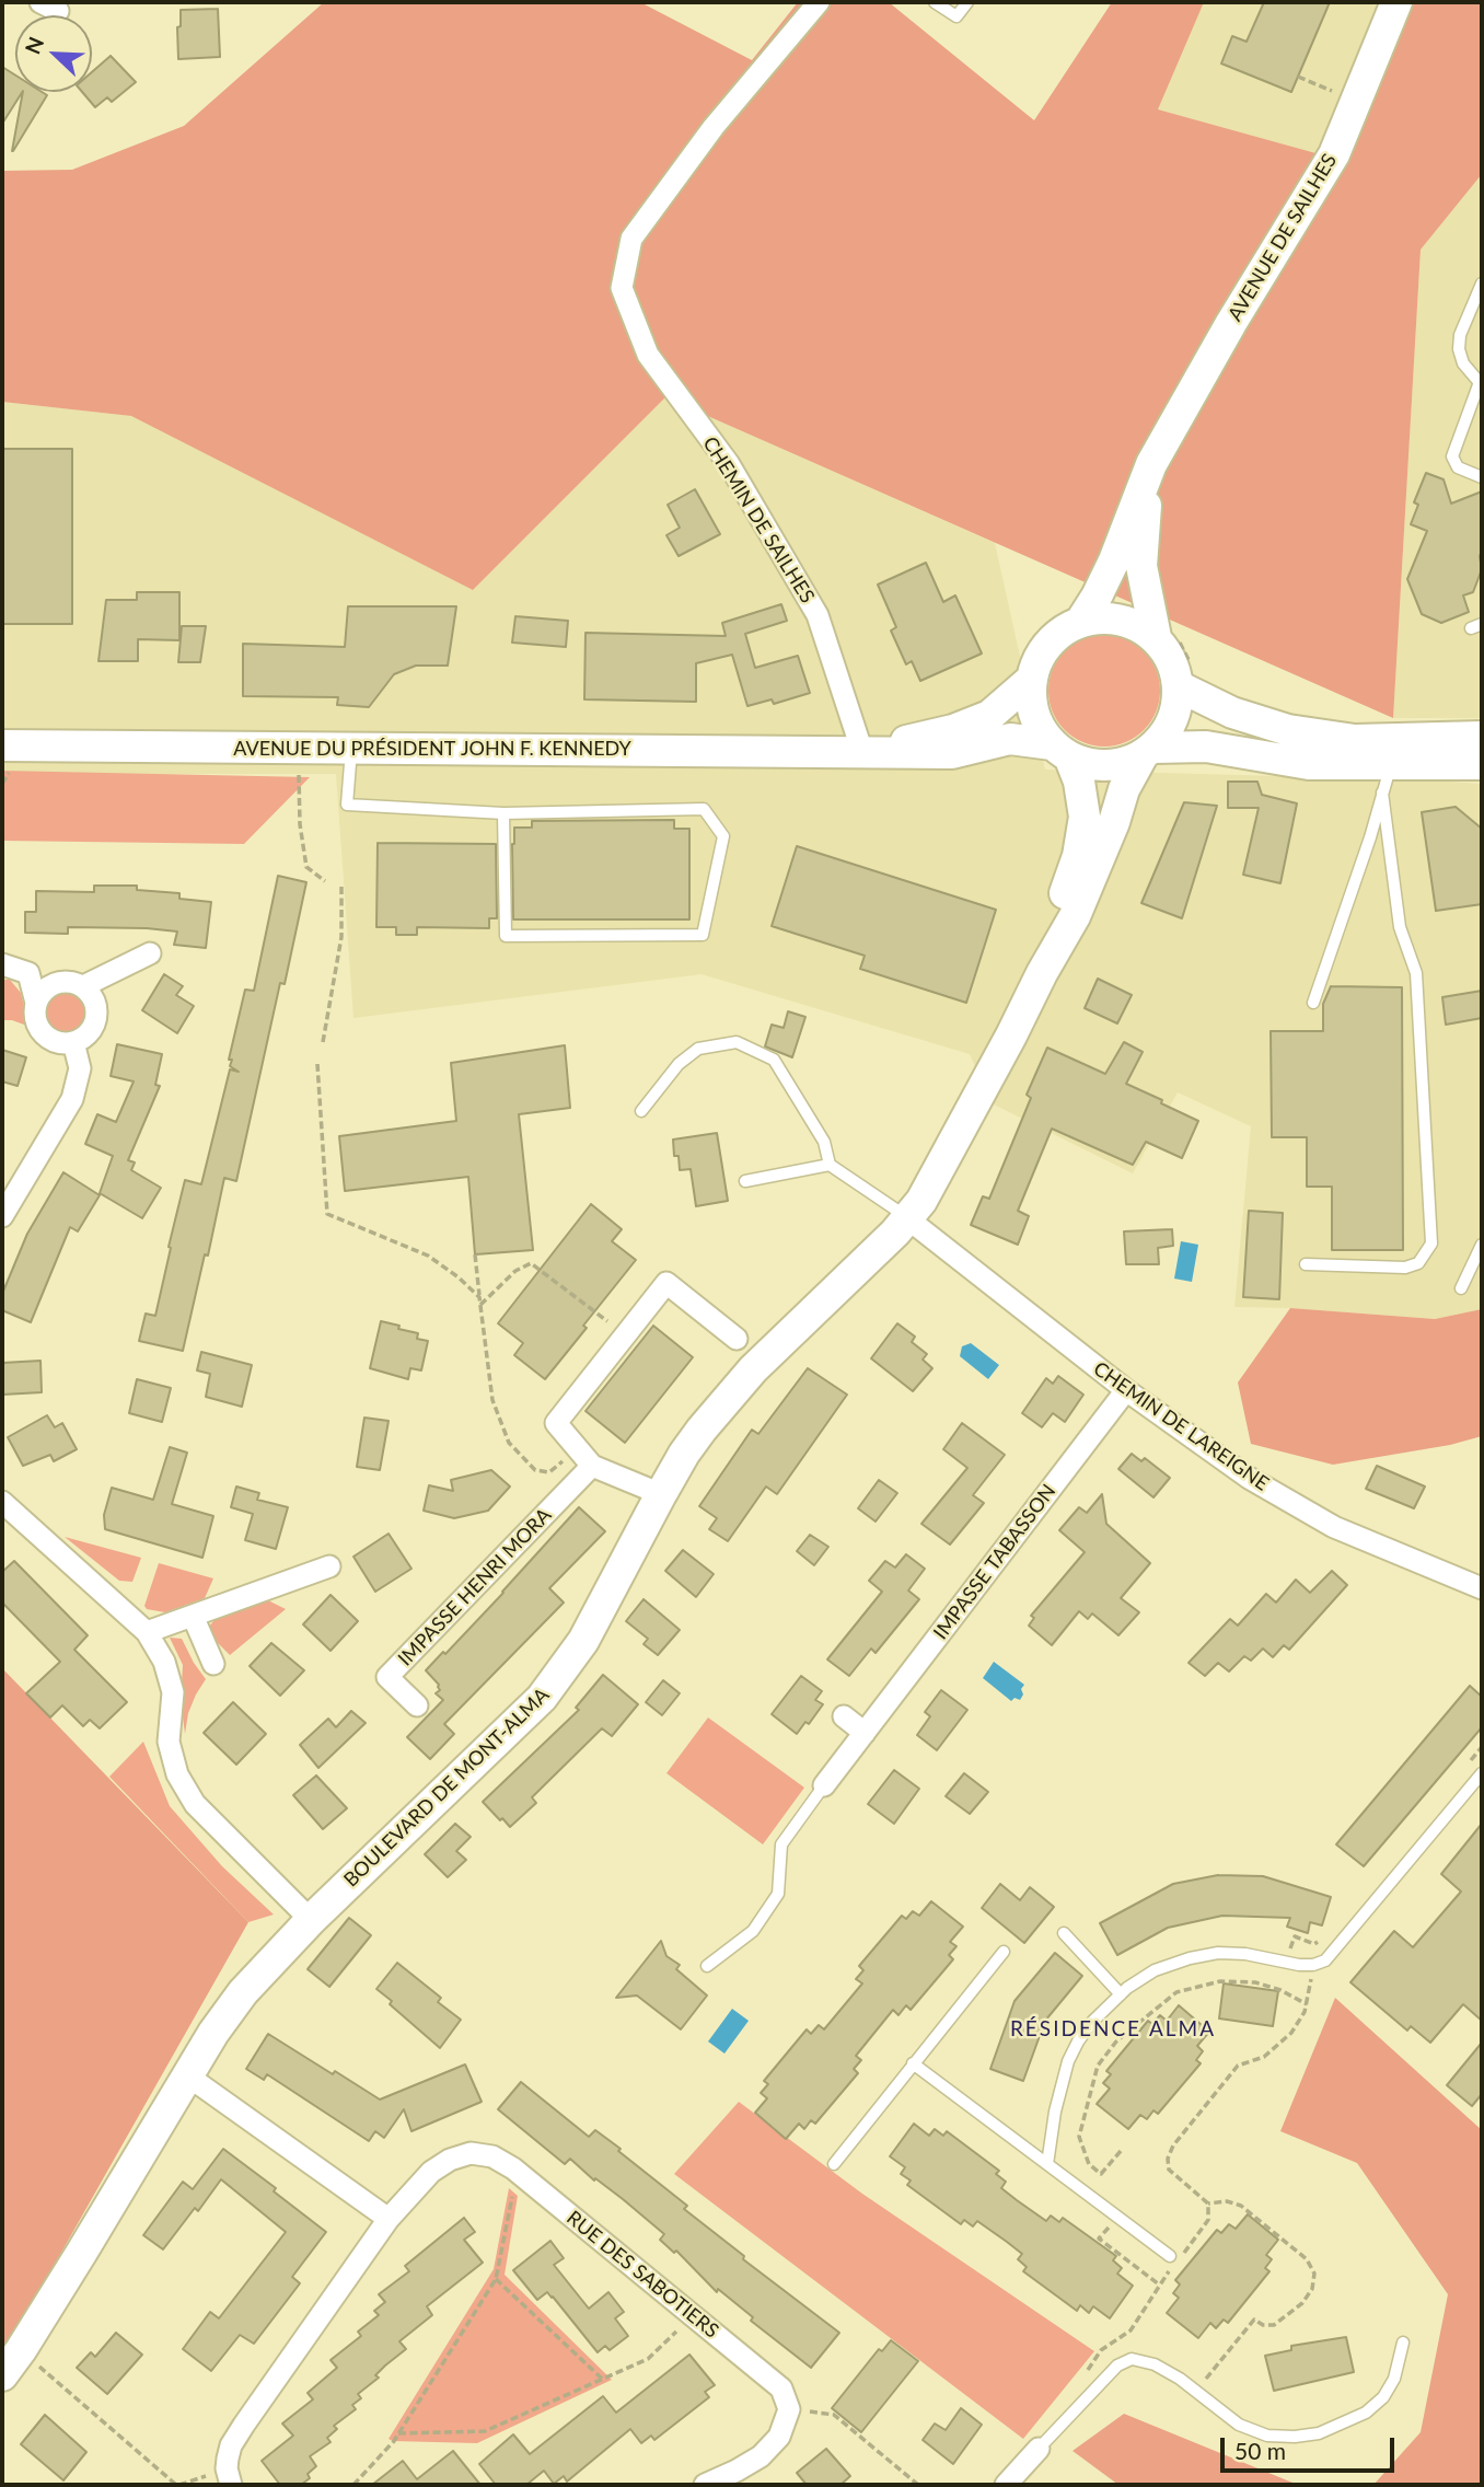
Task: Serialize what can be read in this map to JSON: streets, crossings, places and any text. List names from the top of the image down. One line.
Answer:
{"streets":{"street":["AVENUE DE SAILHES","CHEMIN DE SAILHES","AVENUE DU PRÉSIDENT JOHN F. KENNEDY","CHEMIN DE LAREIGNE","IMPASSE TABASSON","IMPASSE HENRI MORA","BOULEVARD DE MONT-ALMA","RUE DES SABOTIERS"]},"crossings":[["AVENUE DE SAILHES","AVENUE DU PRÉSIDENT JOHN F. KENNEDY"],["AVENUE DE SAILHES","BOULEVARD DE MONT-ALMA"],["CHEMIN DE SAILHES","AVENUE DU PRÉSIDENT JOHN F. KENNEDY"],["AVENUE DU PRÉSIDENT JOHN F. KENNEDY","BOULEVARD DE MONT-ALMA"],["CHEMIN DE LAREIGNE","IMPASSE TABASSON"],["CHEMIN DE LAREIGNE","BOULEVARD DE MONT-ALMA"]],"districts":["RÉSIDENCE ALMA"],"scale_bar":"50 m","north":"top left"}
